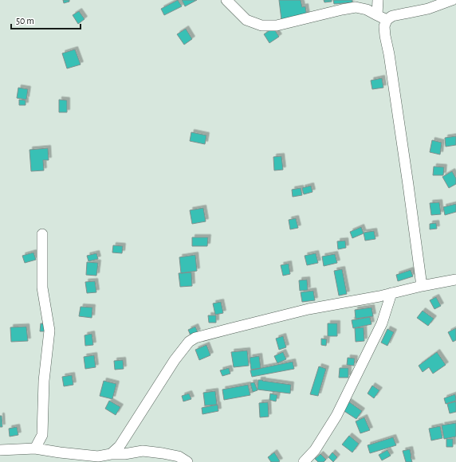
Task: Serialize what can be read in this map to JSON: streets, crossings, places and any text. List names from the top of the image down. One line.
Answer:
{"scale_bar":"50 m"}
